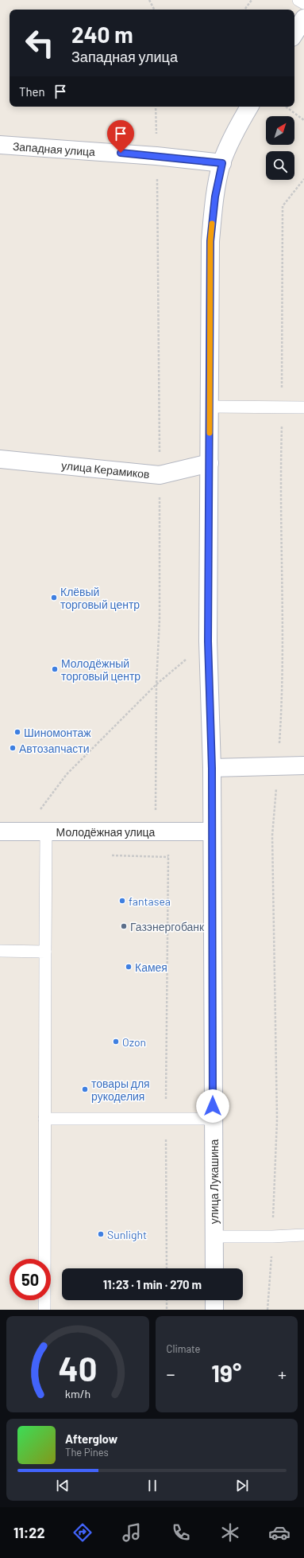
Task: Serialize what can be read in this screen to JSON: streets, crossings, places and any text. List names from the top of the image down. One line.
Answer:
{"streets":{"main road":["Западная улица","улица Керамиков","Молодёжная улица","улица Лукашина"]},"crossings":[["Западная улица","улица Лукашина"],["улица Керамиков","улица Лукашина"],["Молодёжная улица","улица Лукашина"]],"places":["Клёвый торговый центр","Молодёжный торговый центр","Шиномонтаж","Автозапчасти","fantasea","Газэнергобанк","Камея","Ozon","товары для рукоделия","Sunlight"],"north":"top right","page":{"turn":["240 m","Западная улица"],"then":"Then","limit":"50","trip":"11:23 · 1 min · 270 m","tile":"Climate","heat":["−","19°","+"],"song":["Afterglow","The Pines"],"tabs":"11:22","gauge":["40","km/h"]}}
